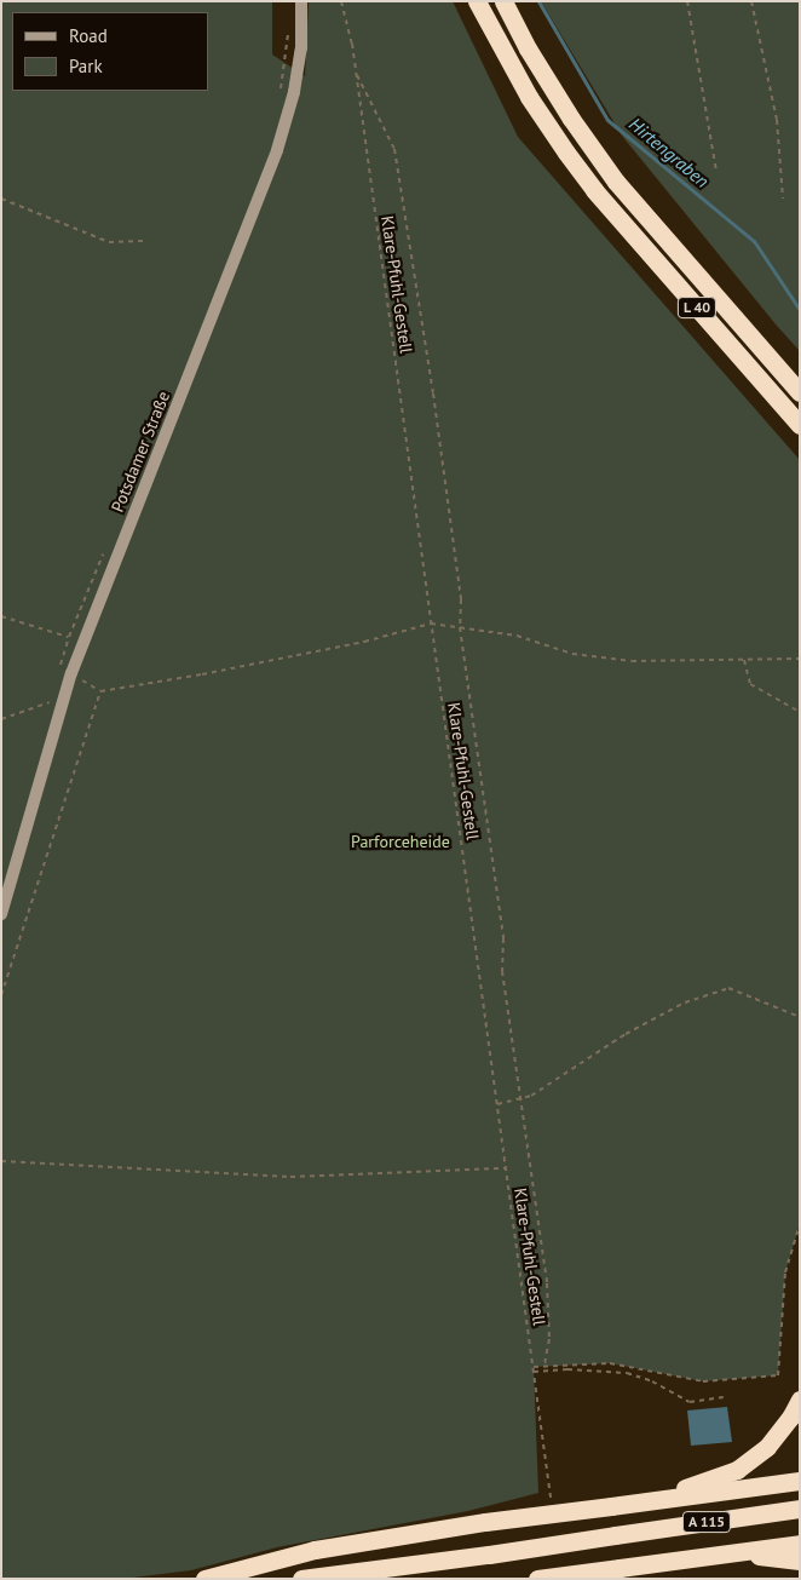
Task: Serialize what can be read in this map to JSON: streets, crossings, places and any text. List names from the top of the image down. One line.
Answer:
{"streets":{"highway":["L 40","A 115"],"street":["Potsdamer Straße"],"path":["Klare-Pfuhl-Gestell"]},"water":["Hirtengraben"],"parks":["Parforceheide"],"legend":["Road","Park"]}
